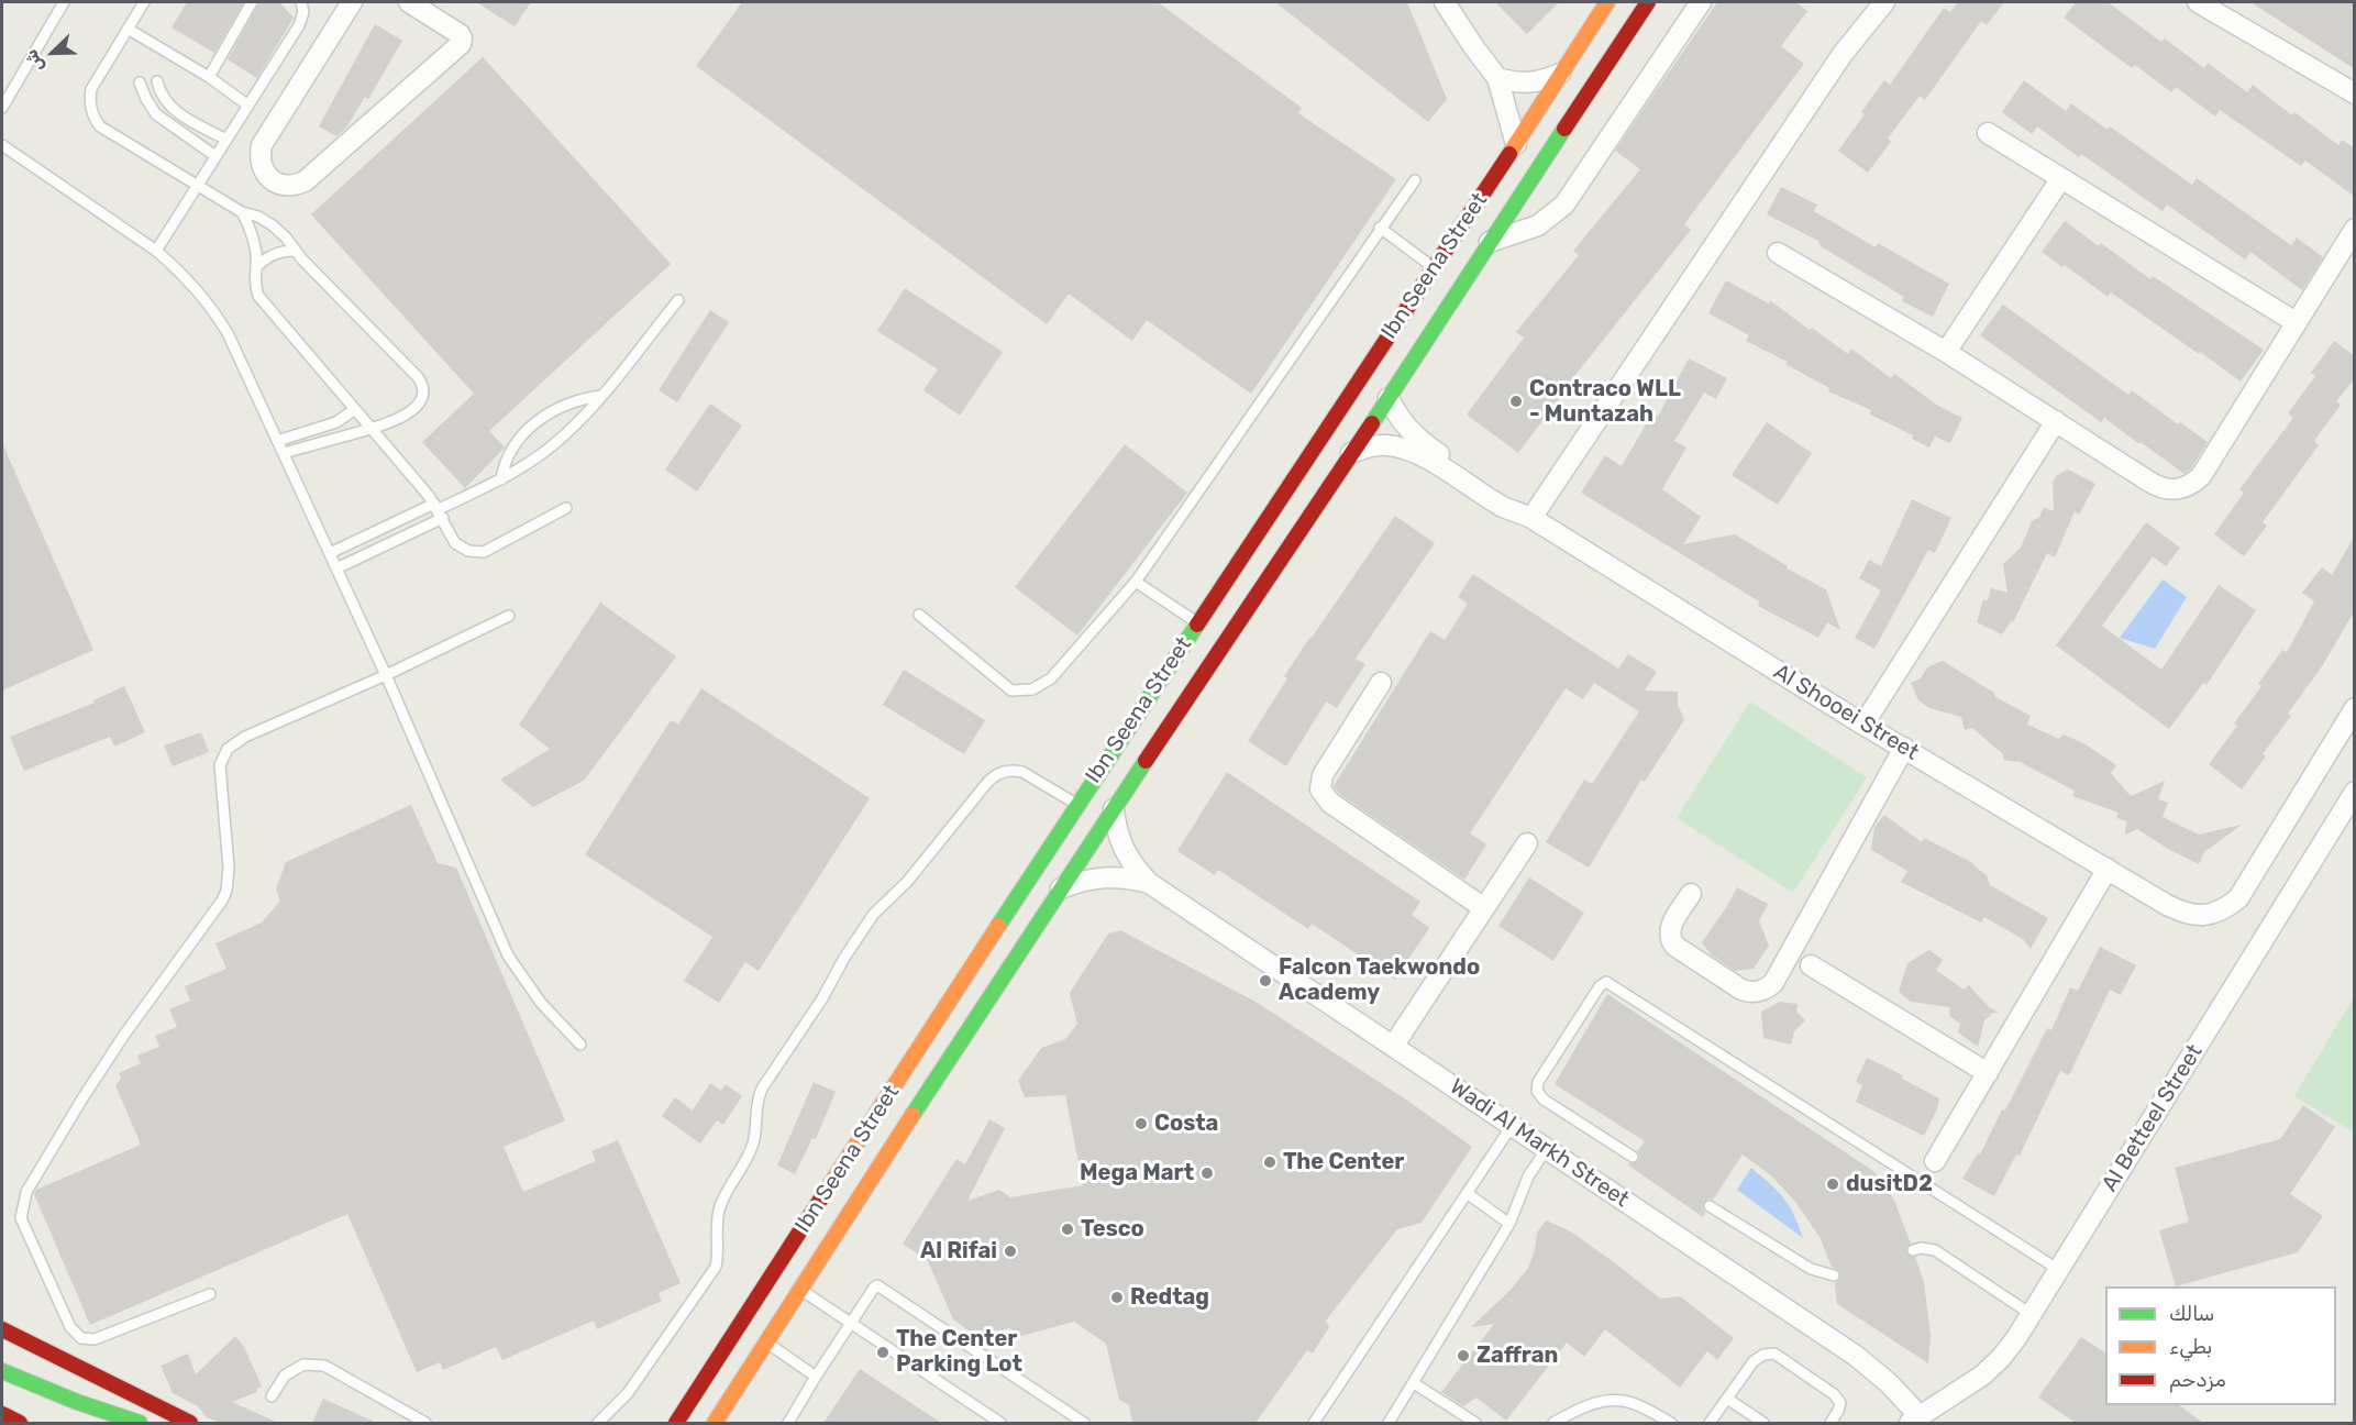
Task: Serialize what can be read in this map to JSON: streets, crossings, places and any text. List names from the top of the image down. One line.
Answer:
{"streets":{"street":["Ibn Seena Street","Al Shooei Street","Al Betteel Street","Wadi Al Markh Street"]},"crossings":[["Ibn Seena Street","Al Shooei Street"],["Ibn Seena Street","Wadi Al Markh Street"],["Al Betteel Street","Wadi Al Markh Street"]],"places":["Contraco WLL - Muntazah","Falcon Taekwondo Academy","Costa","The Center","Mega Mart","dusitD2","Tesco","Al Rifai","Redtag","The Center Parking Lot","Zaffran"],"legend":["سالك","بطيء","مزدحم"],"north":"bottom left"}
